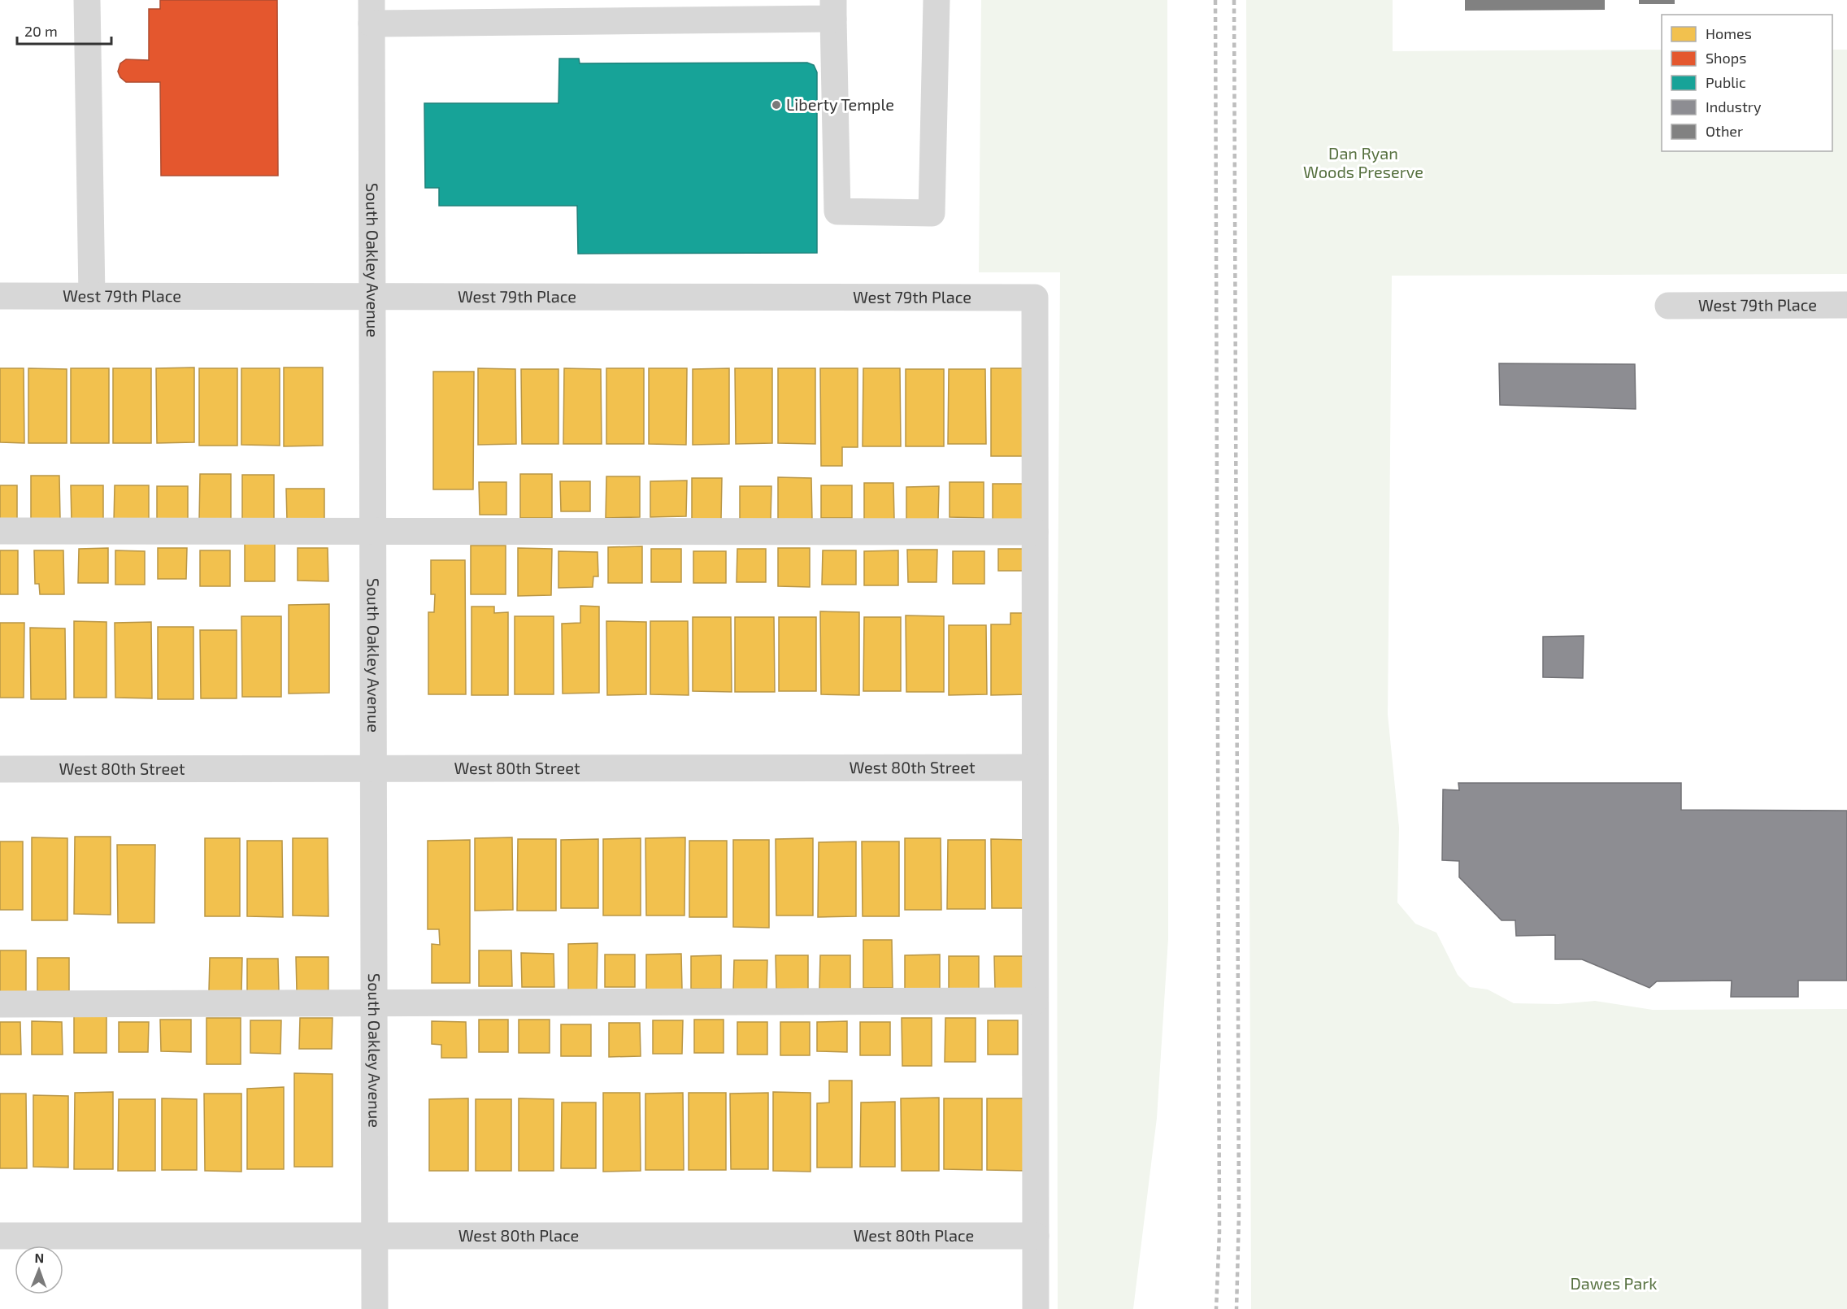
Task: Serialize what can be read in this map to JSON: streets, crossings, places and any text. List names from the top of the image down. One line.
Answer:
{"streets":{"street":["South Oakley Avenue","West 79th Place","West 80th Street","West 80th Place"]},"crossings":[["South Oakley Avenue","West 79th Place"],["South Oakley Avenue","West 80th Street"],["South Oakley Avenue","West 80th Place"]],"parks":["Dan Ryan Woods Preserve","Dawes Park"],"places":["Liberty Temple"],"legend":["Homes","Shops","Public","Industry","Other"],"scale_bar":"20 m","north":"top"}
